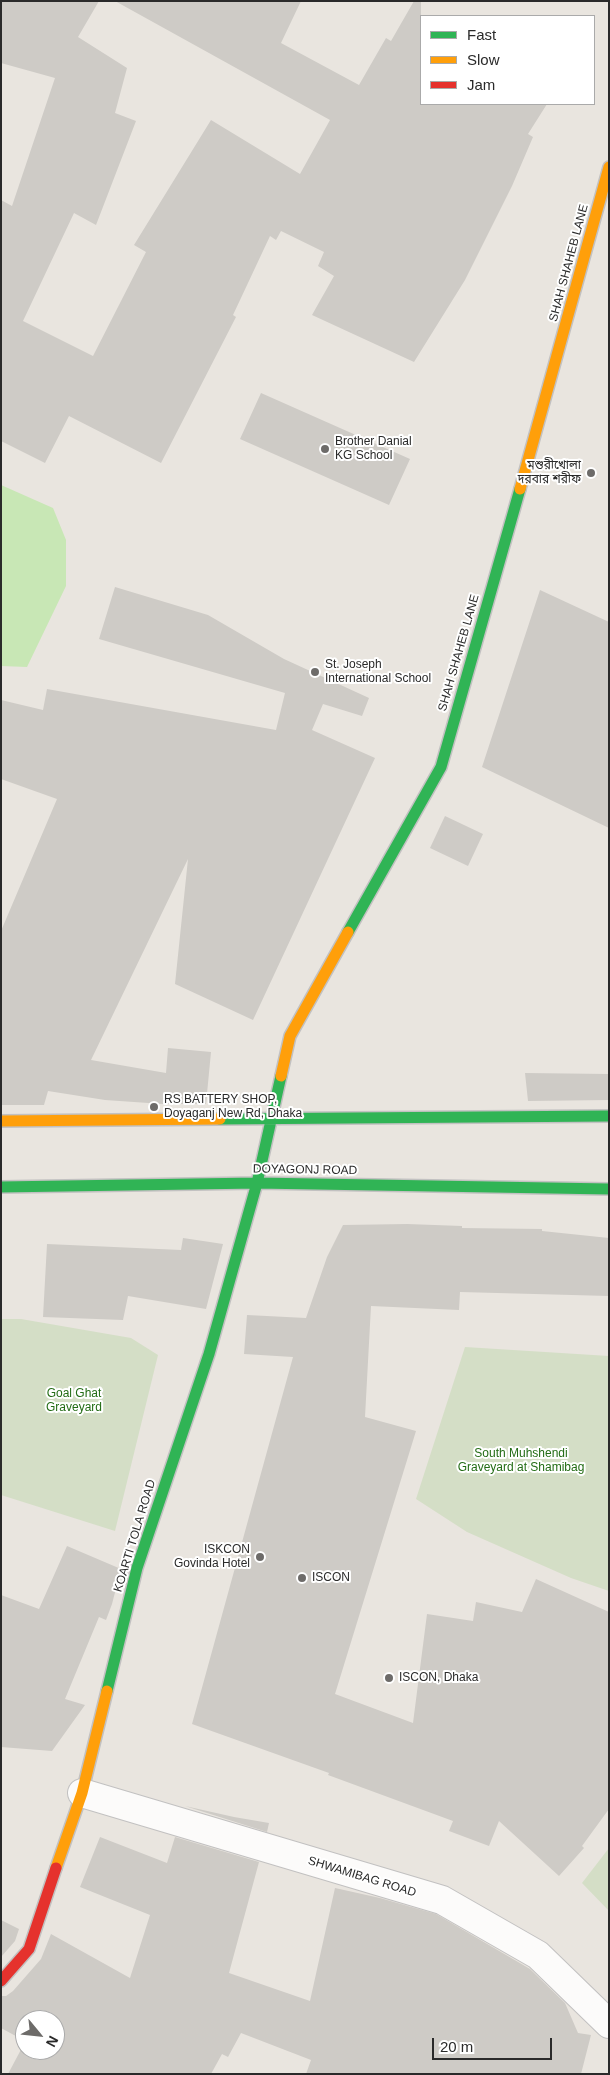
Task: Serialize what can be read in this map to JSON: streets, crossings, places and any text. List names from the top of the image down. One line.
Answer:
{"streets":{"street":["SHAH SHAHEB LANE","DOYAGONJ ROAD","KOARTI TOLA ROAD","SHWAMIBAG ROAD"]},"crossings":[["SHAH SHAHEB LANE","KOARTI TOLA ROAD"],["DOYAGONJ ROAD","KOARTI TOLA ROAD"],["KOARTI TOLA ROAD","SHWAMIBAG ROAD"]],"parks":["Goal Ghat Graveyard","South Muhshendi Graveyard at Shamibag"],"places":["Brother Danial KG School","মশুরীখোলা দরবার শরীফ","St. Joseph International School","RS BATTERY SHOP, Doyaganj New Rd, Dhaka","ISKCON Govinda Hotel","ISCON","ISCON, Dhaka"],"legend":["Fast","Slow","Jam"],"scale_bar":"20 m","north":"bottom right"}
